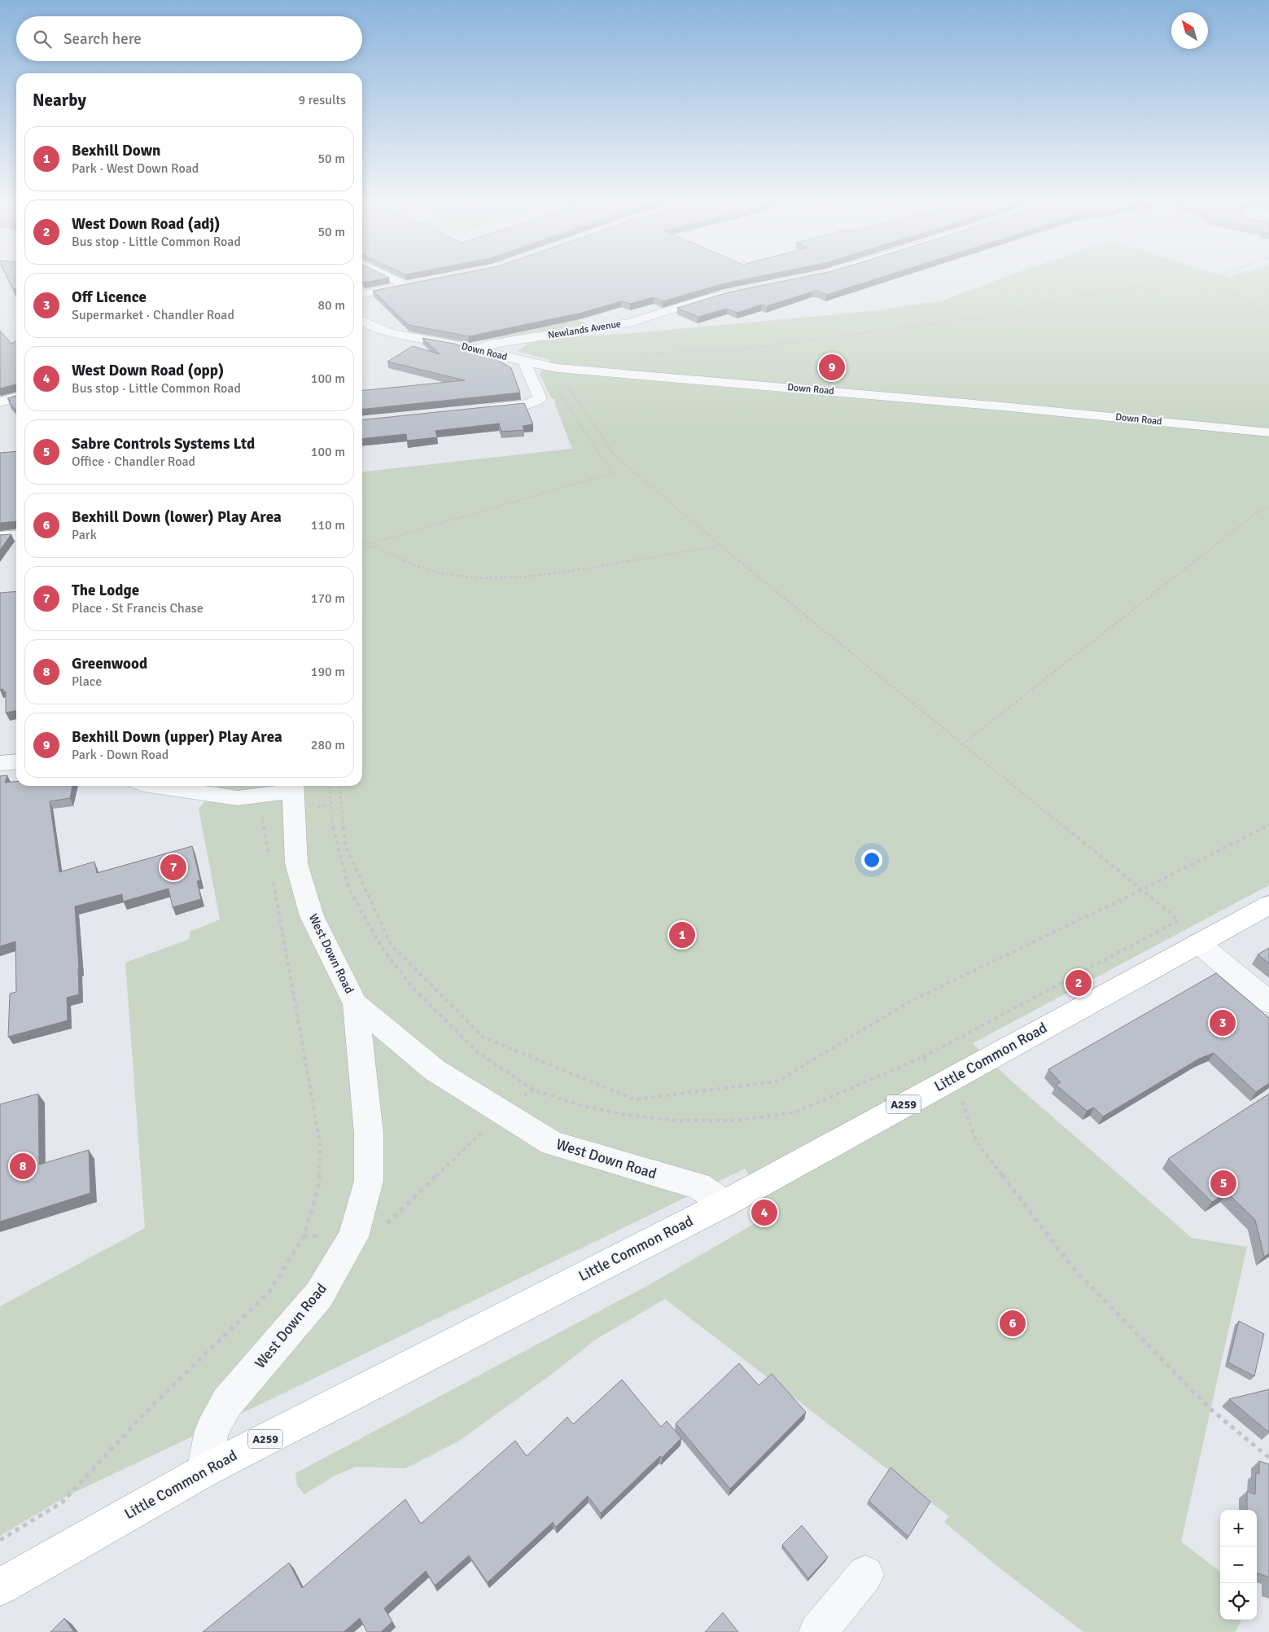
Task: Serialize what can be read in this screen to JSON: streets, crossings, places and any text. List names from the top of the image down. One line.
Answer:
{"streets":{"highway":["Little Common Road","A259"],"street":["Newlands Avenue","Down Road","West Down Road"]},"crossings":[["Newlands Avenue","Down Road"],["West Down Road","Little Common Road"]],"north":"top left","page":{"search":"Search here","heading":["Nearby","9 results"],"list":[{"mark":"1","name":"Bexhill Down","note":"Park · West Down Road","value":"50 m"},{"mark":"2","name":"West Down Road (adj)","note":"Bus stop · Little Common Road","value":"50 m"},{"mark":"3","name":"Off Licence","note":"Supermarket · Chandler Road","value":"80 m"},{"mark":"4","name":"West Down Road (opp)","note":"Bus stop · Little Common Road","value":"100 m"},{"mark":"5","name":"Sabre Controls Systems Ltd","note":"Office · Chandler Road","value":"100 m"},{"mark":"6","name":"Bexhill Down (lower) Play Area","note":"Park","value":"110 m"},{"mark":"7","name":"The Lodge","note":"Place · St Francis Chase","value":"170 m"},{"mark":"8","name":"Greenwood","note":"Place","value":"190 m"},{"mark":"9","name":"Bexhill Down (upper) Play Area","note":"Park · Down Road","value":"280 m"}],"pins":["9","7","1","2","3","8","5","4","6"],"map_buttons":["+","−"]}}
